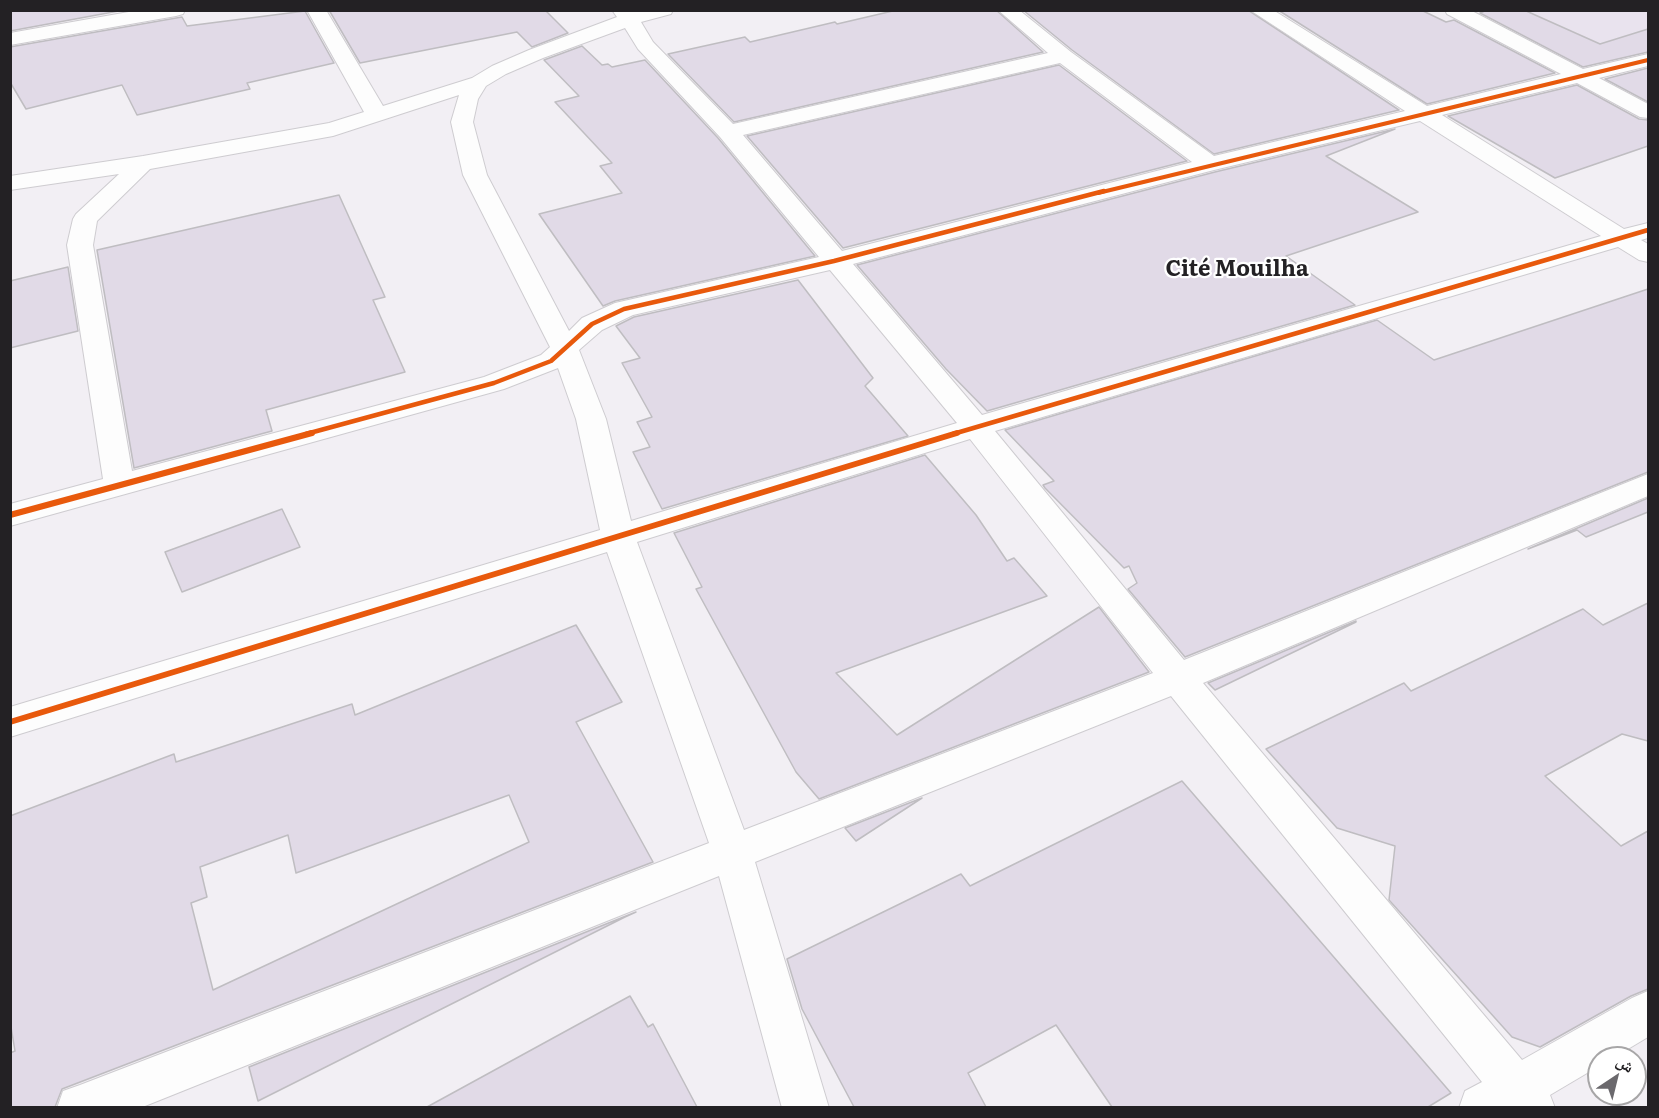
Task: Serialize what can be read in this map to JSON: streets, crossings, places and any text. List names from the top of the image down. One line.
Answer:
{"districts":["Cité Mouilha"],"north":"top right"}
